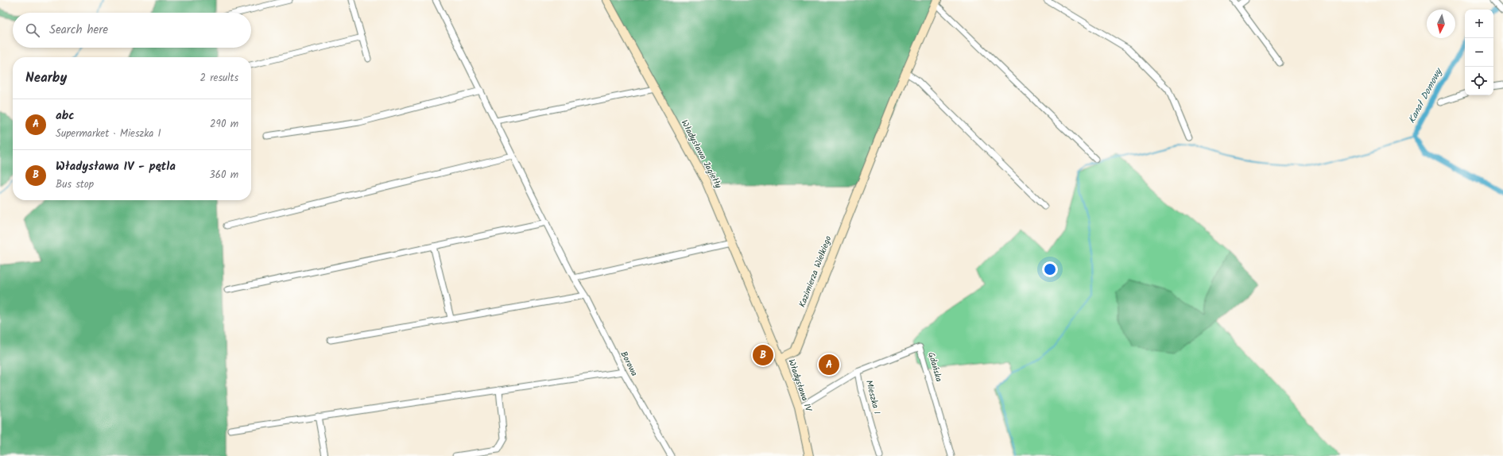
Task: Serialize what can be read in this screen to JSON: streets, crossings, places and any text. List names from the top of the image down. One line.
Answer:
{"streets":{"street":["Władysława Jagiełły","Kazimierza Wielkiego","Borowa","Gdańska","Władysława IV","Mieszka I"]},"crossings":[["Władysława Jagiełły","Kazimierza Wielkiego"],["Władysława Jagiełły","Władysława IV"],["Kazimierza Wielkiego","Władysława IV"],["Gdańska","Mieszka I"],["Władysława IV","Mieszka I"]],"water":["Kanał Domowy"],"north":"bottom","page":{"map_buttons":["+","−"],"search":"Search here","heading":["Nearby","2 results"],"list":[{"mark":"A","name":"abc","note":"Supermarket · Mieszka I","value":"290 m"},{"mark":"B","name":"Władysława IV - pętla","note":"Bus stop","value":"360 m"}],"pins":["B","A"]}}
